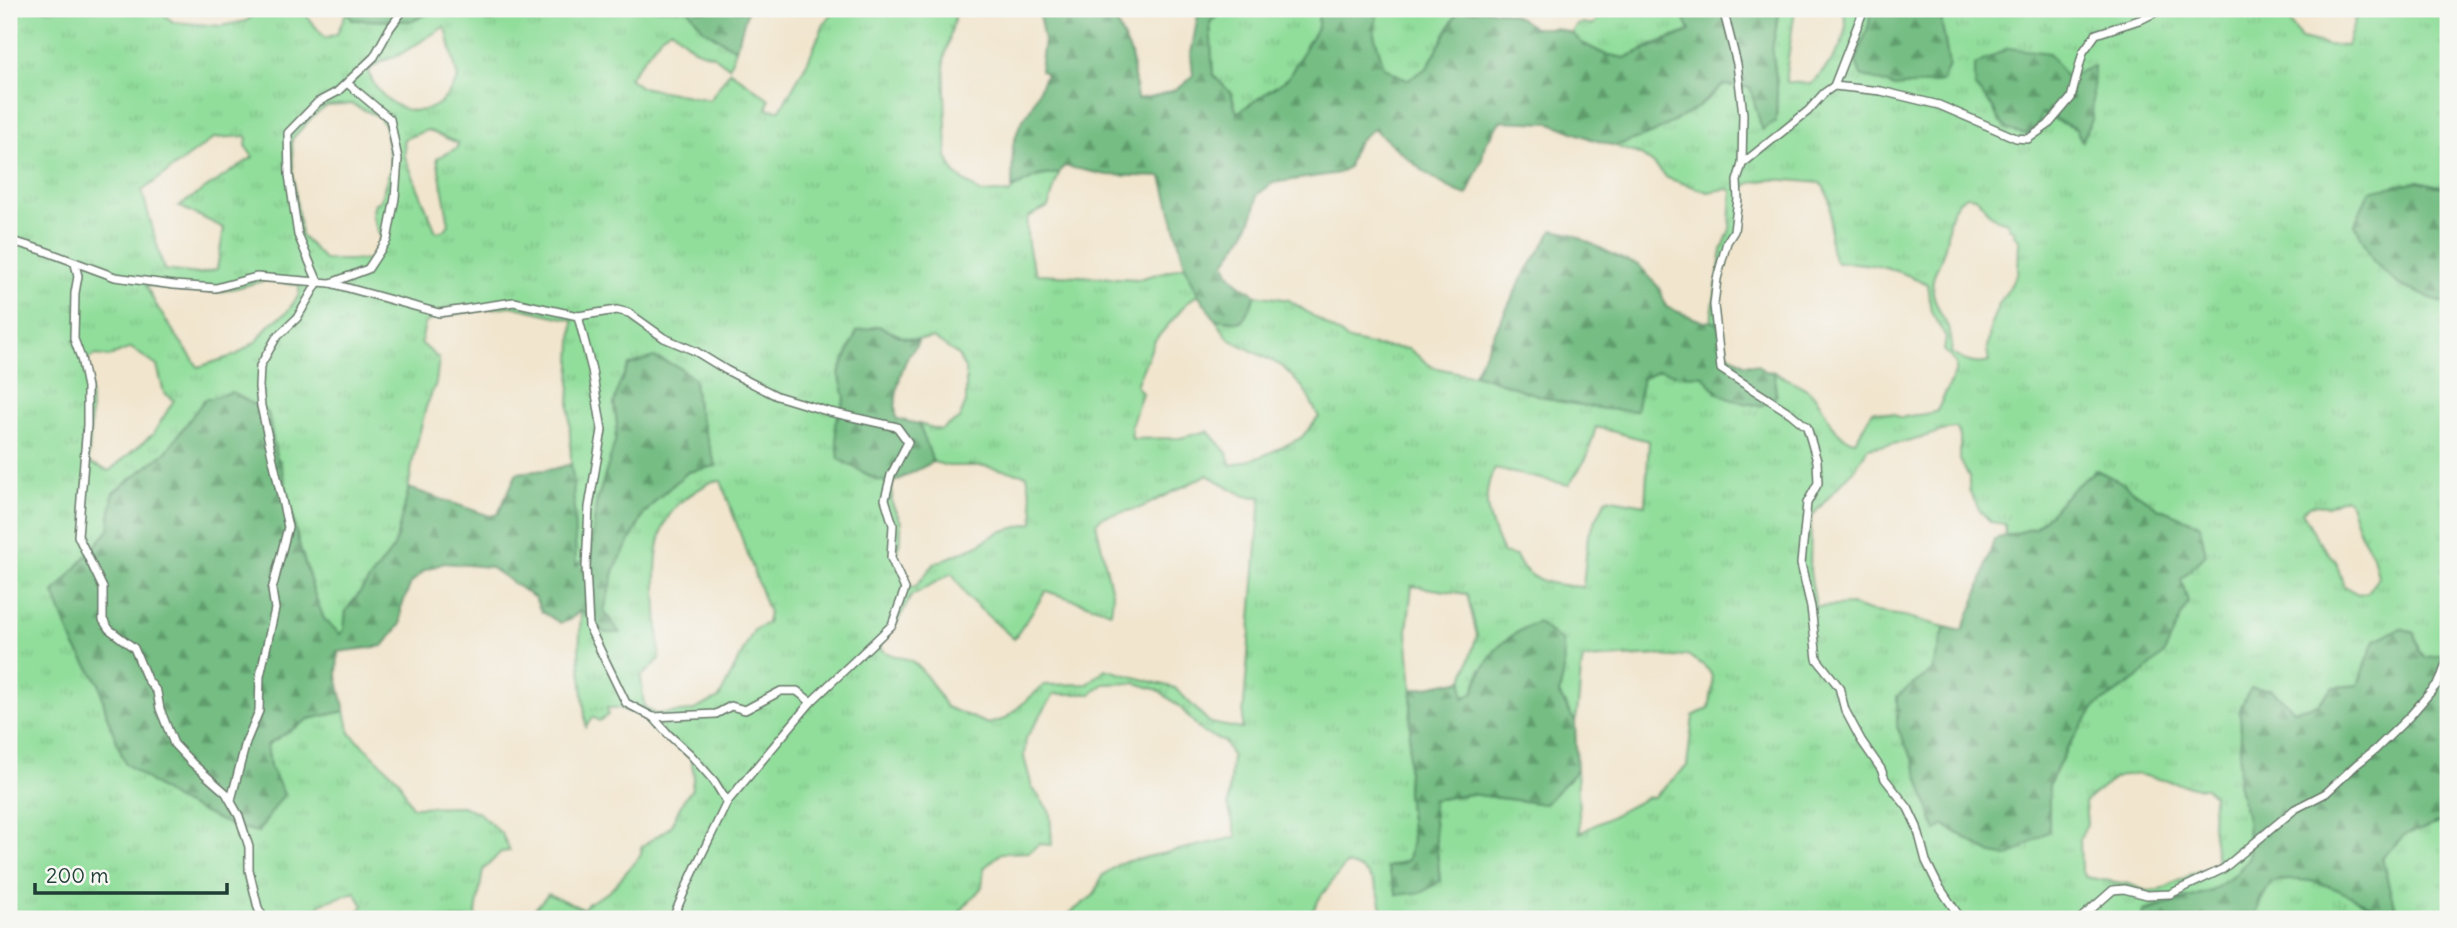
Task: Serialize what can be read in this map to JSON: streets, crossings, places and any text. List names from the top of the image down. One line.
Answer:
{"scale_bar":"200 m"}
